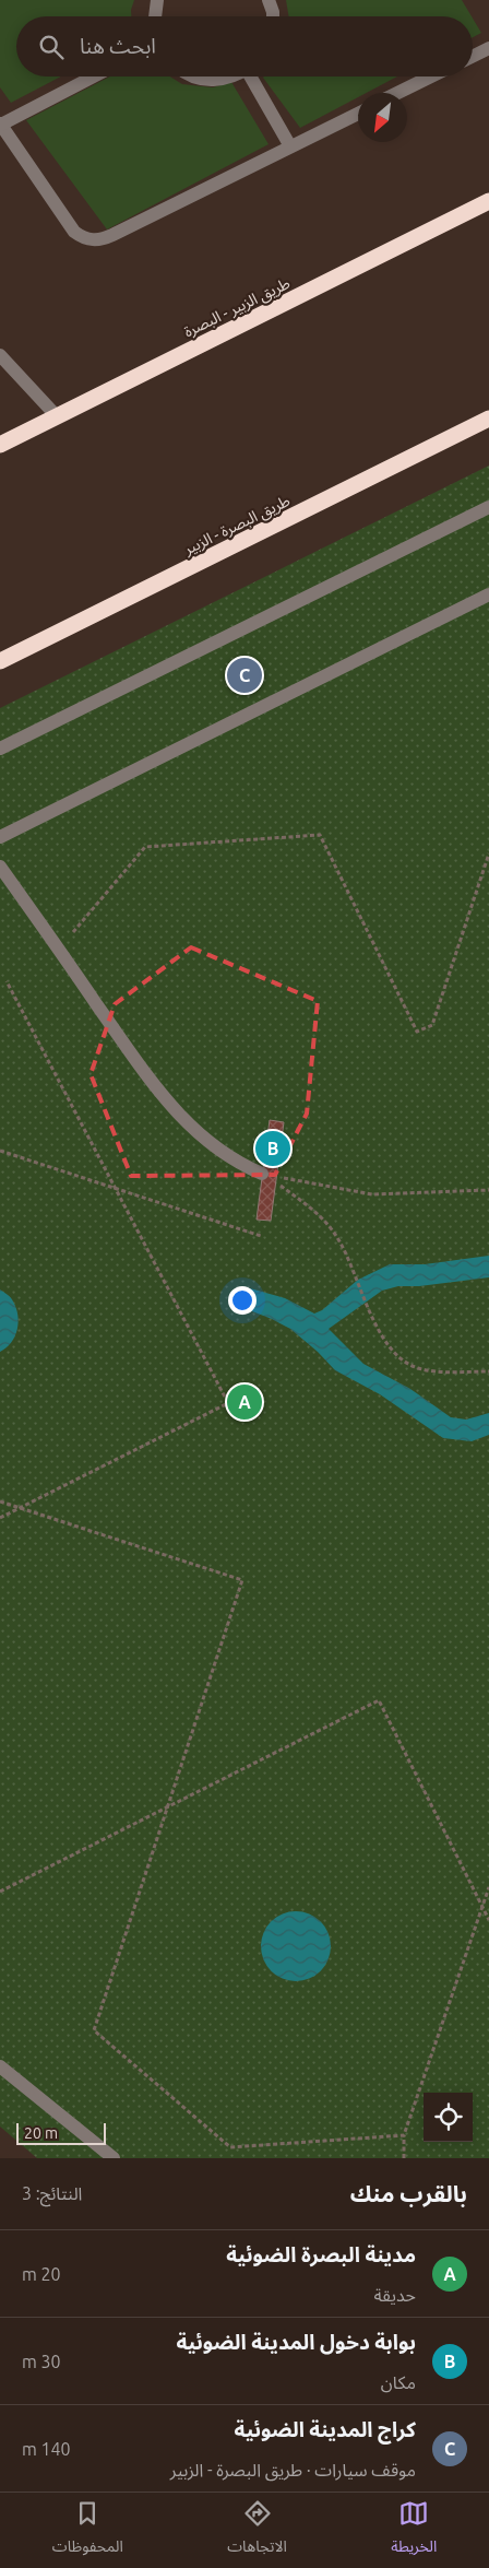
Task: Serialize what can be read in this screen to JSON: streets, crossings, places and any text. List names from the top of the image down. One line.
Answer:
{"streets":{"highway":["طريق الزبير - البصرة","طريق البصرة - الزبير"]},"scale_bar":"20 m","north":"bottom left","page":{"search":"ابحث هنا","pins":["C","B","A"],"scale":"20 m","heading":["بالقرب منك","النتائج: 3"],"list":[{"mark":"A","name":"مدينة البصرة الضوئية","note":"حديقة","value":"20 m"},{"mark":"B","name":"بوابة دخول المدينة الضوئية","note":"مكان","value":"30 m"},{"mark":"C","name":"كراج المدينة الضوئية","note":"موقف سيارات · طريق البصرة - الزبير","value":"140 m"}],"nav":["الخريطة","الاتجاهات","المحفوظات"]}}
